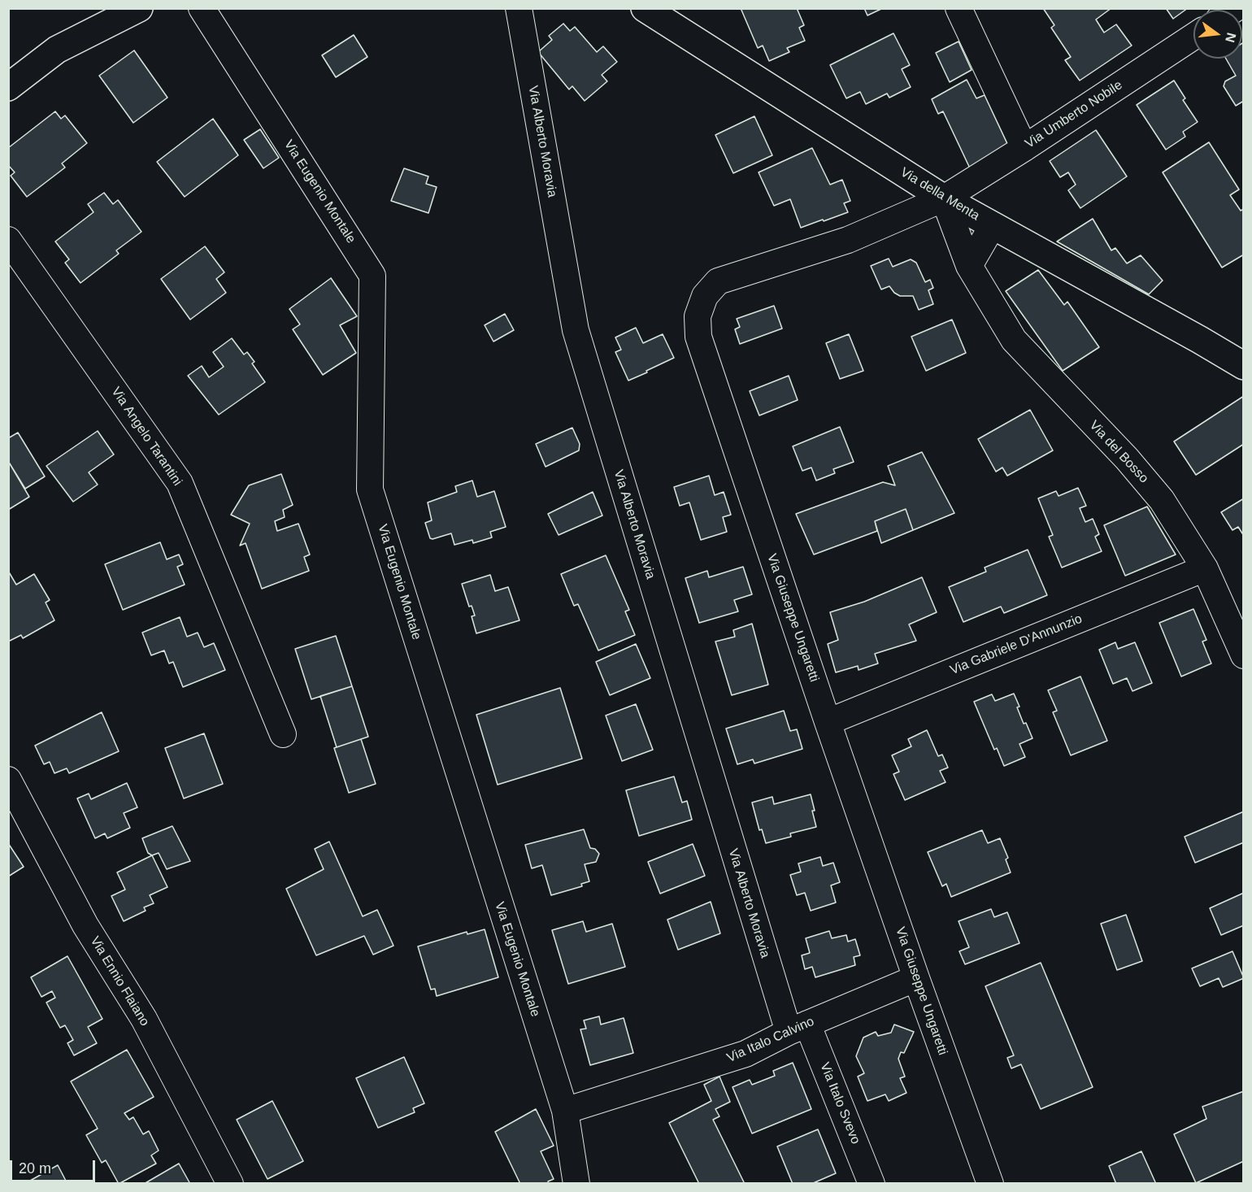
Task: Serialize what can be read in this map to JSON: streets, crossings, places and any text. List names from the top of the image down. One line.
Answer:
{"streets":{"street":["Via Umberto Nobile","Via Alberto Moravia","Via Eugenio Montale","Via della Menta","Via Angelo Tarantini","Via del Bosso","Via Giuseppe Ungaretti","Via Gabriele D'Annunzio","Via Ennio Flaiano","Via Italo Calvino","Via Italo Svevo"]},"crossings":[["Via Umberto Nobile","Via della Menta"],["Via Umberto Nobile","Via del Bosso"],["Via Umberto Nobile","Via Giuseppe Ungaretti"],["Via Alberto Moravia","Via Italo Calvino"],["Via Alberto Moravia","Via Italo Svevo"],["Via Eugenio Montale","Via Italo Calvino"],["Via della Menta","Via del Bosso"],["Via della Menta","Via Giuseppe Ungaretti"],["Via del Bosso","Via Giuseppe Ungaretti"],["Via del Bosso","Via Gabriele D'Annunzio"],["Via Giuseppe Ungaretti","Via Gabriele D'Annunzio"],["Via Giuseppe Ungaretti","Via Italo Calvino"],["Via Italo Calvino","Via Italo Svevo"]],"scale_bar":"20 m","north":"right"}
